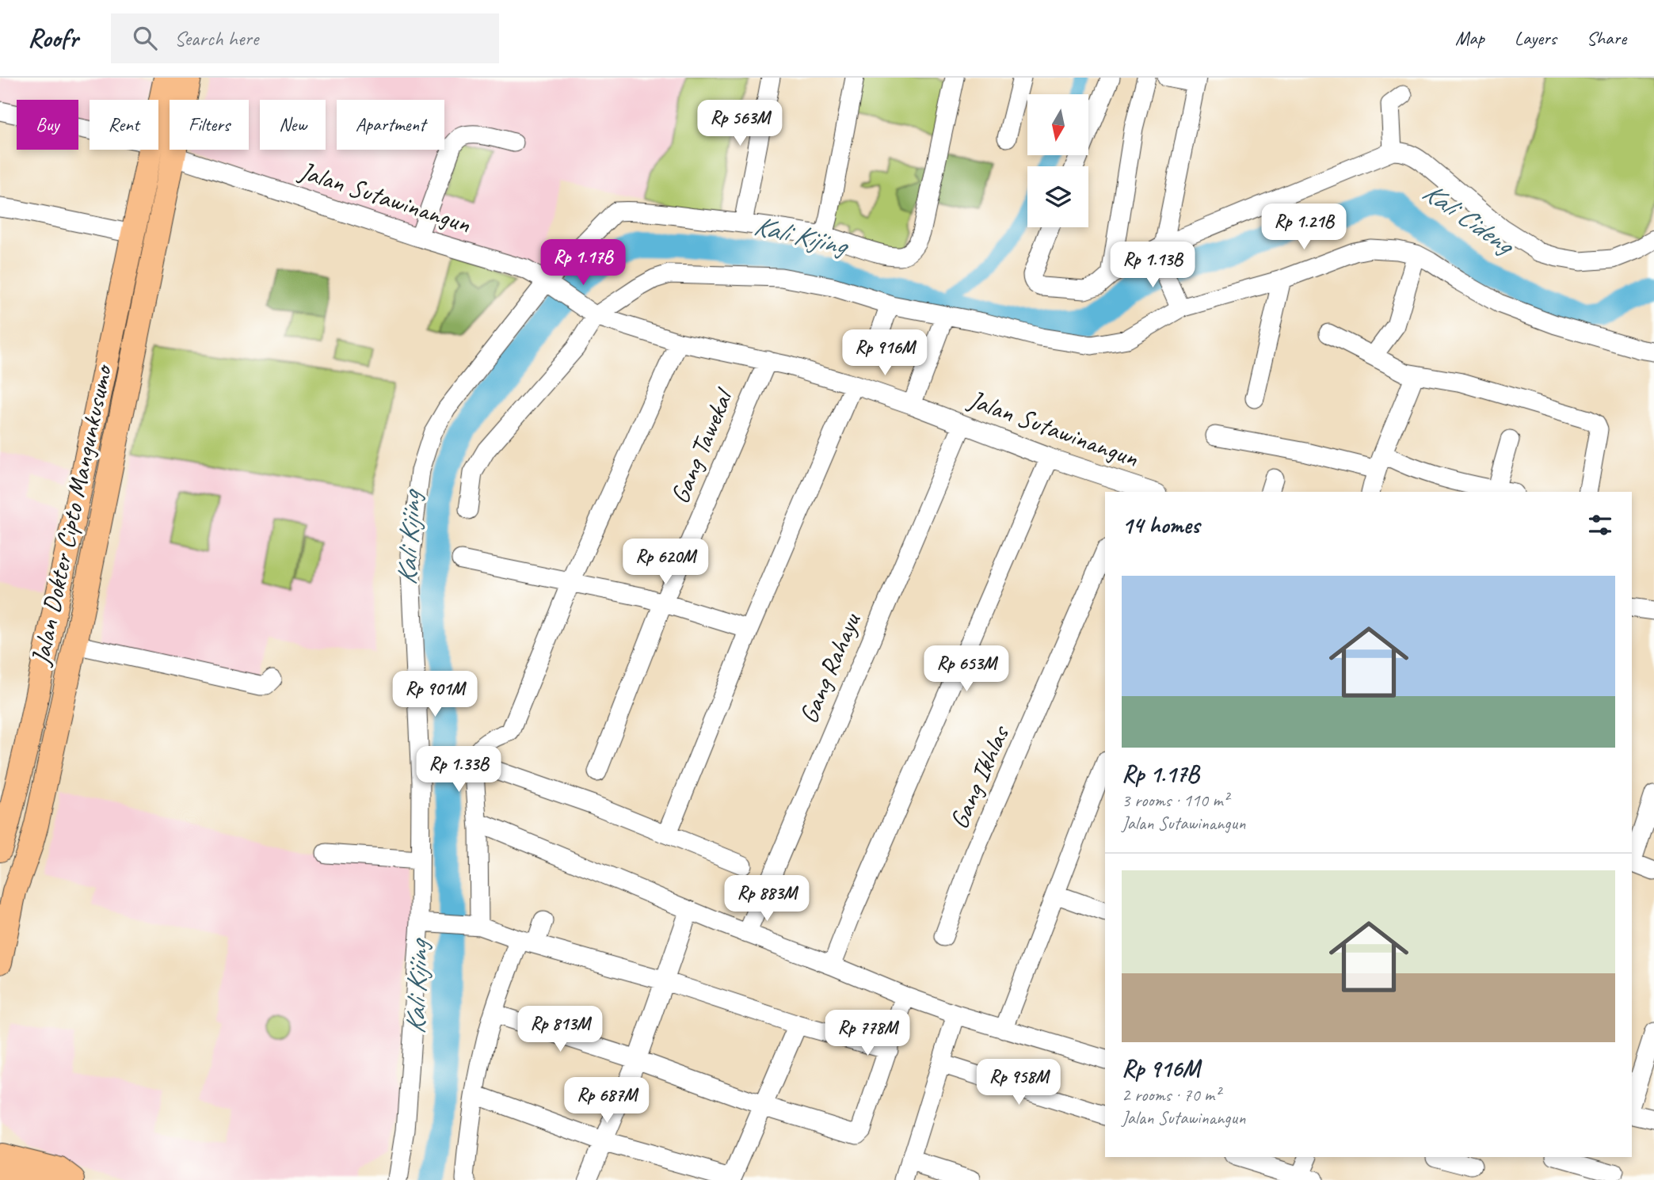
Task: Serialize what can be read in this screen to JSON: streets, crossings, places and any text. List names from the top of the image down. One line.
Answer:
{"streets":{"main road":["Jalan Dokter Cipto Mangunkusumo"],"street":["Jalan Sutawinangun","Gang Tawekal","Gang Rahayu","Gang Ikhlas"]},"crossings":[["Jalan Sutawinangun","Gang Tawekal"],["Jalan Sutawinangun","Jalan Dokter Cipto Mangunkusumo"],["Jalan Sutawinangun","Gang Rahayu"]],"water":["Kali Cideng","Kali Kijing"],"north":"bottom","page":{"header":"Roofr","search":"Search here","nav":["Map","Layers","Share"],"price":["Rp 563M","Rp 1.21B","Rp 1.17B","Rp 1.13B","Rp 916M","Rp 620M","Rp 653M","Rp 901M","Rp 1.33B","Rp 883M","Rp 813M","Rp 778M","Rp 958M","Rp 687M"],"chip":["Buy","Rent","Filters","New","Apartment"],"heading":"14 homes","list":[{"name":"Rp 1.17B","note":"3 rooms · 110 m² · Jalan Sutawinangun"},{"name":"Rp 916M","note":"2 rooms · 70 m² · Jalan Sutawinangun"}]}}
